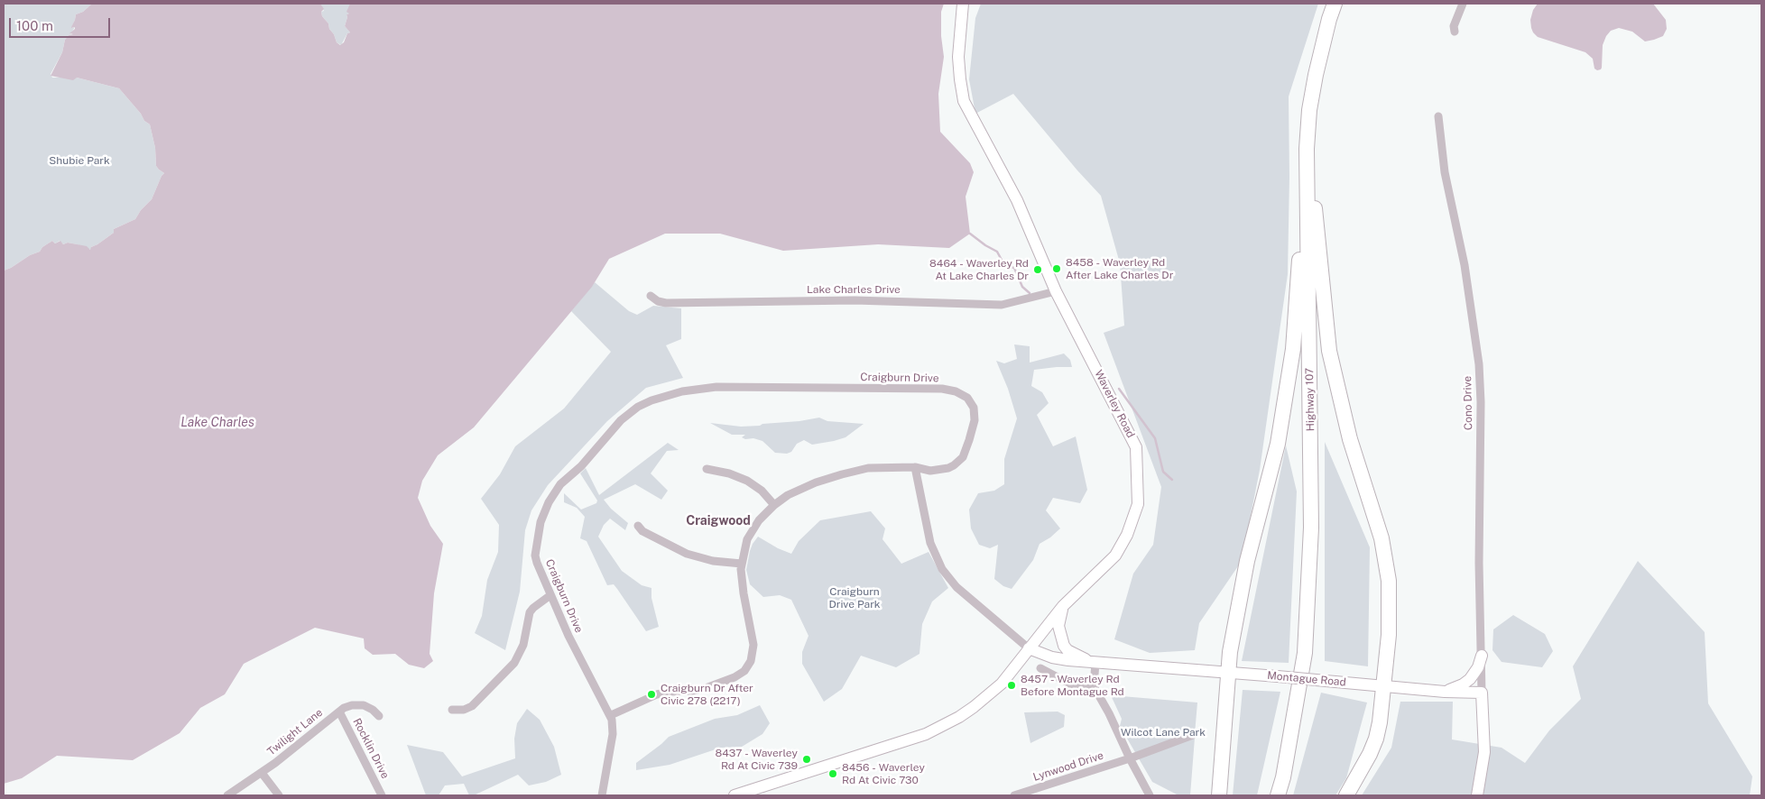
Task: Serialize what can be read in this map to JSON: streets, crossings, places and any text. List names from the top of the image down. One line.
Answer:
{"streets":{"highway":["Highway 107"],"main road":["Waverley Road","Montague Road"],"street":["Lake Charles Drive","Craigburn Drive","Cono Drive","Twilight Lane","Rocklin Drive","Lynwood Drive"]},"crossings":[["Lake Charles Drive","Waverley Road"],["Cono Drive","Montague Road"],["Waverley Road","Montague Road"],["Twilight Lane","Rocklin Drive"]],"districts":["Craigwood"],"water":["Lake Charles"],"parks":["Shubie Park","Craigburn Drive Park","Wilcot Lane Park"],"places":["8458 - Waverley Rd After Lake Charles Dr","8464 - Waverley Rd At Lake Charles Dr","8457 - Waverley Rd Before Montague Rd","Craigburn Dr After Civic 278 (2217)","8437 - Waverley Rd At Civic 739","8456 - Waverley Rd At Civic 730"],"scale_bar":"100 m"}
